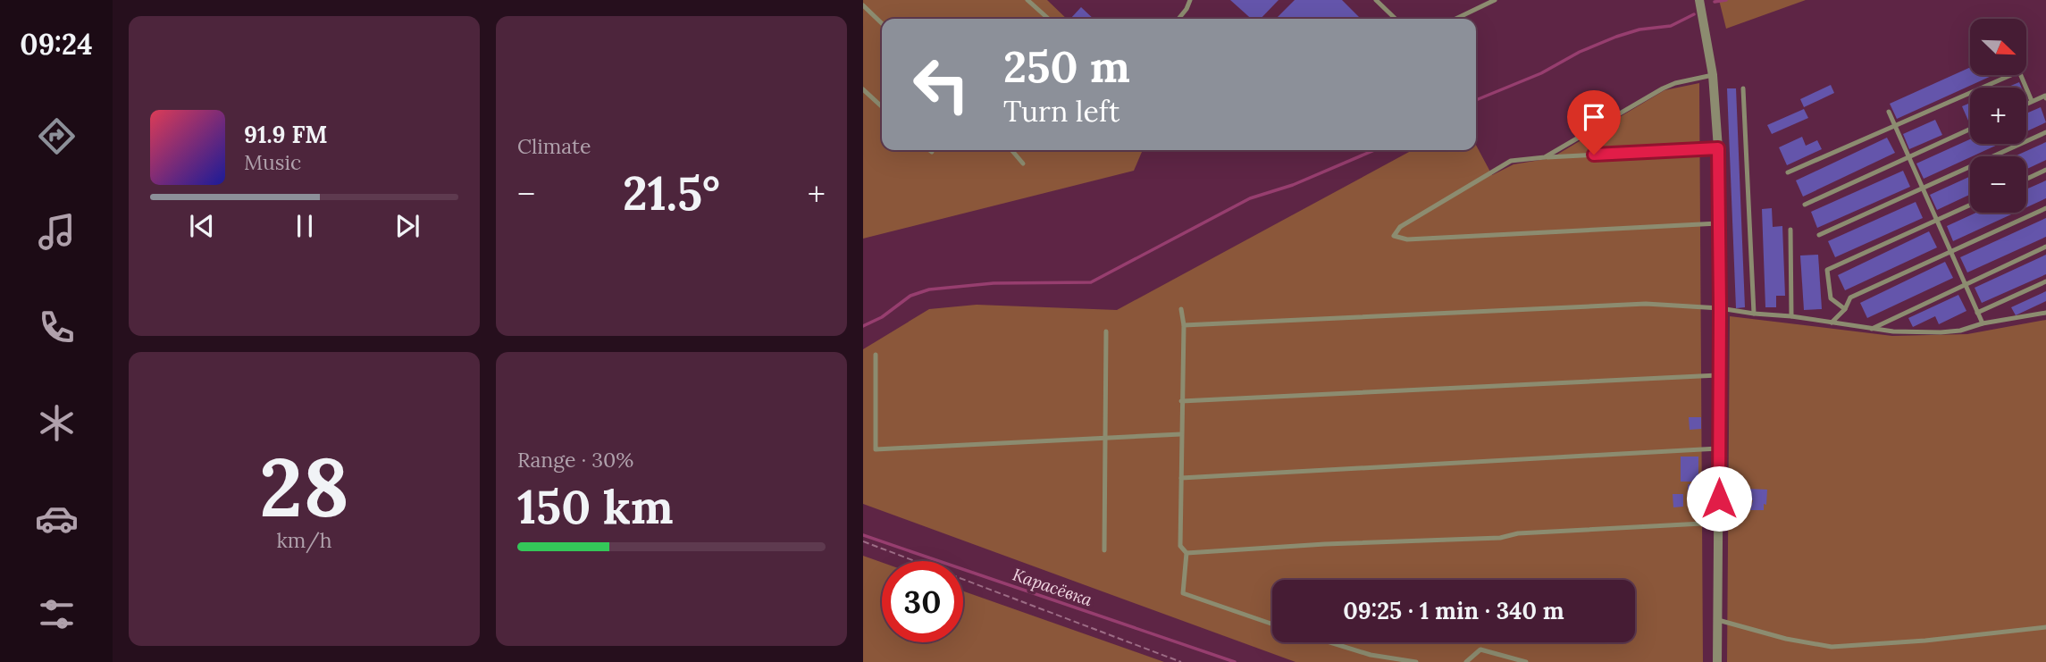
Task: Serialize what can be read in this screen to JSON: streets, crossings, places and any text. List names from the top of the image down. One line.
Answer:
{"water":["Карасёвка"],"north":"bottom right","page":{"tabs":"09:24","tile":["Climate",["28","km/h"],["Range · 30%","150 km"]],"map_buttons":["+","−"],"turn":["250 m","Turn left"],"song":["91.9 FM","Music"],"heat":["−","21.5°","+"],"limit":"30","trip":"09:25 · 1 min · 340 m"}}
